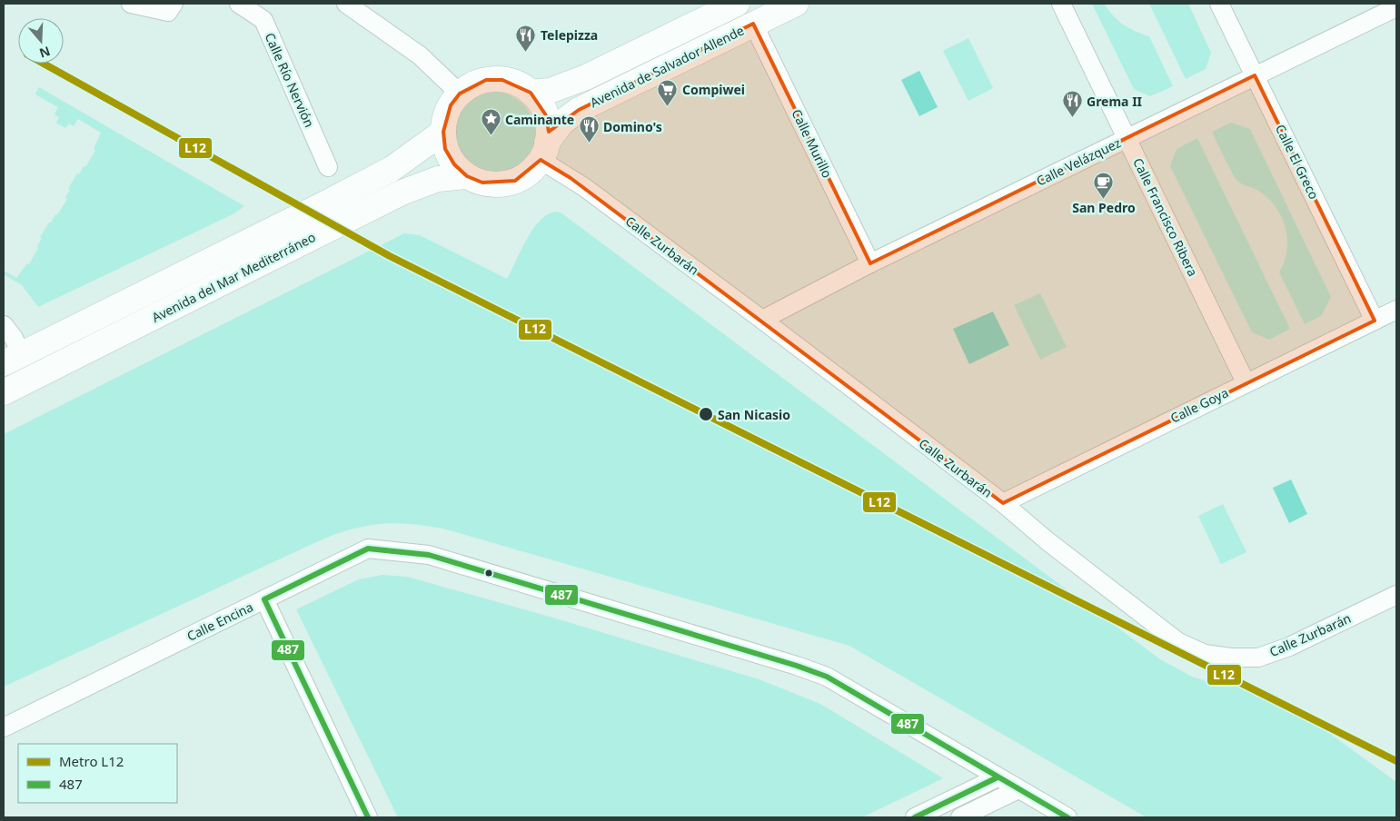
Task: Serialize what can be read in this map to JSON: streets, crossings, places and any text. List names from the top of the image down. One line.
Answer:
{"streets":{"main road":["Avenida de Salvador Allende","Avenida del Mar Mediterráneo"],"street":["Calle Río Nervión","Calle Murillo","Calle Velázquez","Calle El Greco","Calle Francisco Ribera","Calle Zurbarán","Calle Goya","Calle Encina"]},"crossings":[["Avenida de Salvador Allende","Calle Murillo"],["Avenida de Salvador Allende","Calle Zurbarán"],["Avenida de Salvador Allende","Avenida del Mar Mediterráneo"],["Calle Murillo","Calle Velázquez"],["Calle Velázquez","Calle El Greco"],["Calle Velázquez","Calle Francisco Ribera"],["Calle Velázquez","Calle Zurbarán"],["Calle El Greco","Calle Goya"],["Calle Francisco Ribera","Calle Goya"],["Calle Zurbarán","Avenida del Mar Mediterráneo"],["Calle Zurbarán","Calle Goya"]],"places":{"restaurant":["Telepizza","Grema II","Domino's"],"supermarket":["Compiwei"],"place":["Caminante"],"cafe":["San Pedro"],"other":["San Nicasio"]},"lines":["metro line L12","transit line 487"],"legend":["Metro L12","487"],"north":"bottom"}
